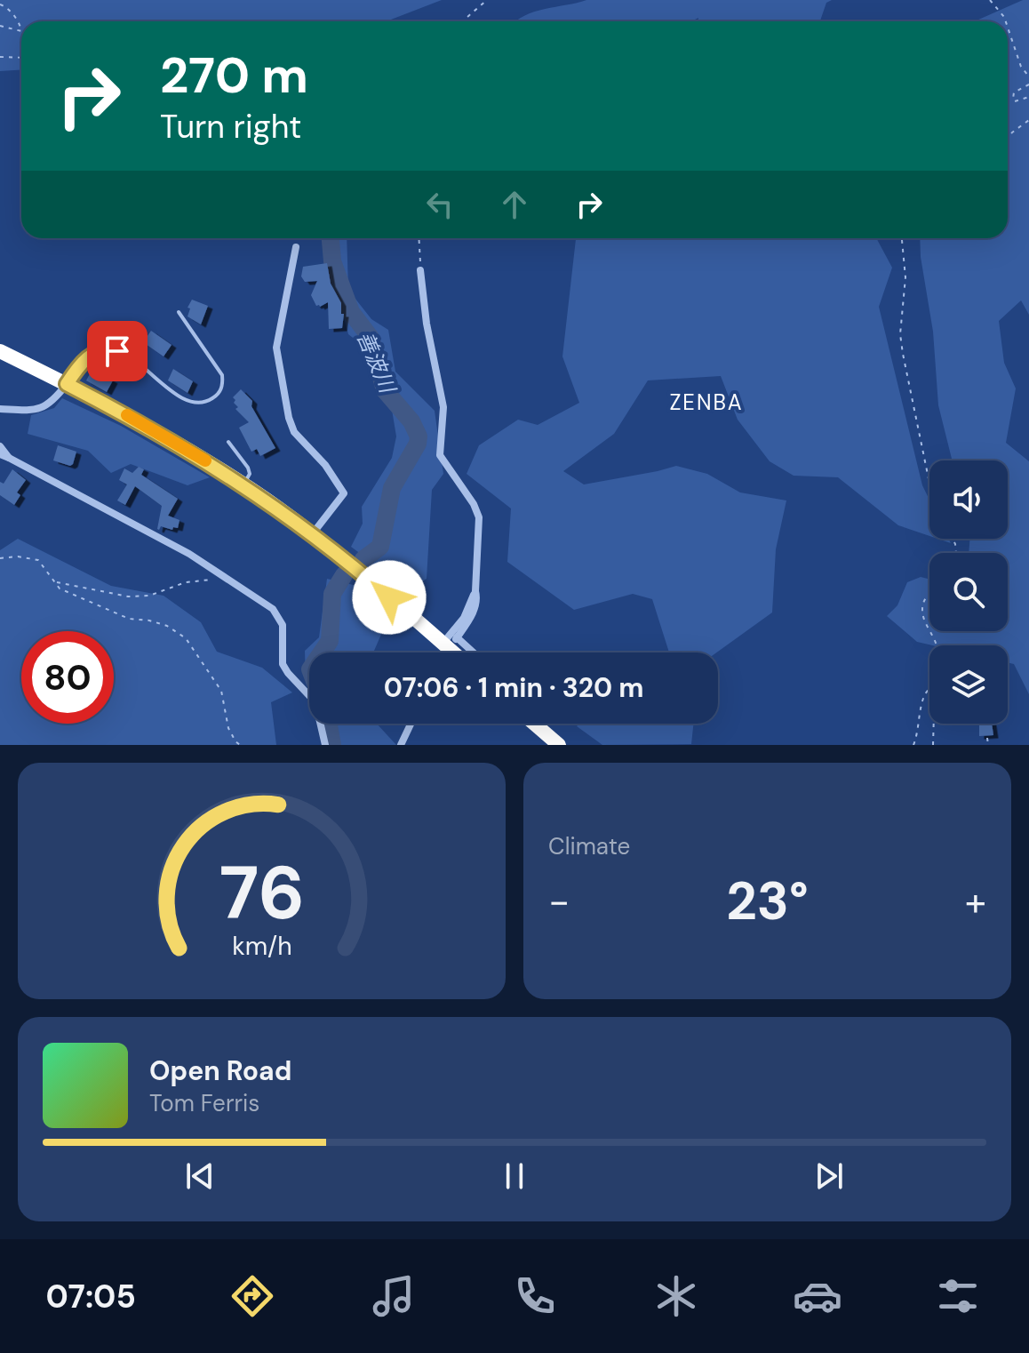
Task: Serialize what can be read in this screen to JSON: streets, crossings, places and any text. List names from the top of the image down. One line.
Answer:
{"districts":["ZENBA"],"water":["善波川"],"page":{"turn":["270 m","Turn right"],"limit":"80","trip":"07:06 · 1 min · 320 m","tile":"Climate","heat":["−","23°","+"],"song":["Open Road","Tom Ferris"],"tabs":"07:05","gauge":["76","km/h"]}}
